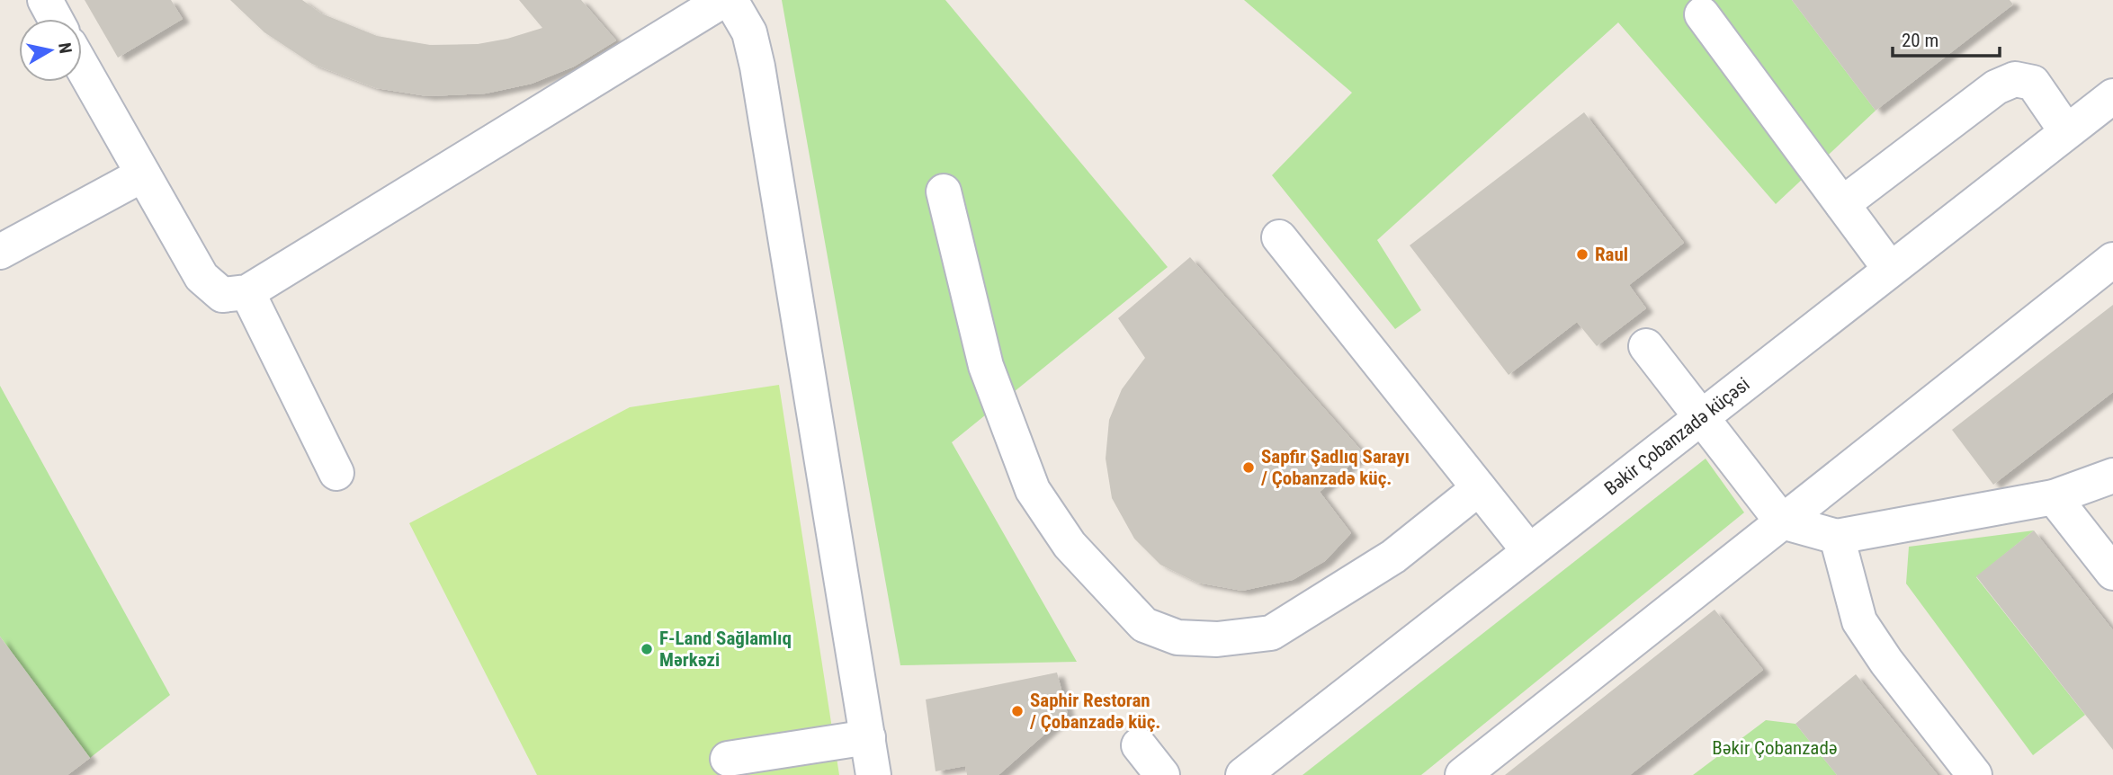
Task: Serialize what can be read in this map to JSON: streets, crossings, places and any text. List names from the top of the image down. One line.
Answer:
{"streets":{"street":["Bəkir Çobanzadə küçəsi"]},"parks":["Bəkir Çobanzadə"],"places":["Raul","Sapfir Şadlıq Sarayı / Çobanzadə küç.","F-Land Sağlamlıq Mərkəzi","Saphir Restoran / Çobanzadə küç."],"scale_bar":"20 m","north":"right"}
